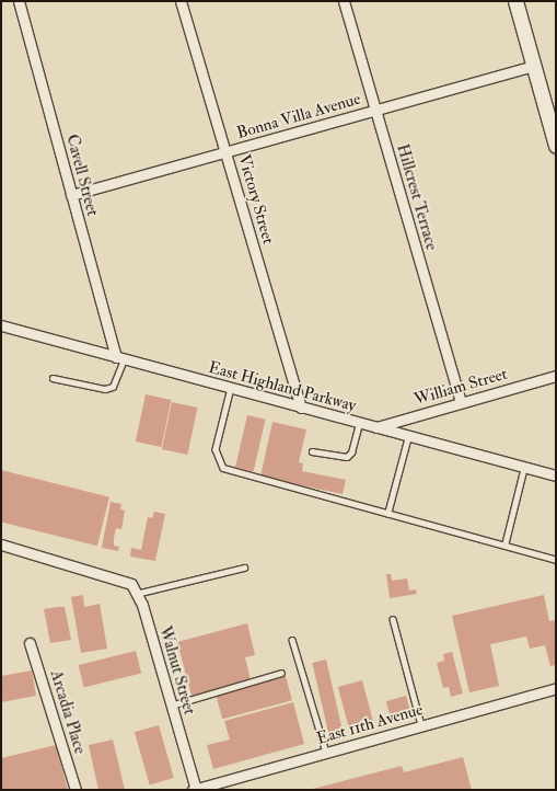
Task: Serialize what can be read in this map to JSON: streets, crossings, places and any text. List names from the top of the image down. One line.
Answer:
{"streets":{"street":["Bonna Villa Avenue","Cavell Street","Hillcrest Terrace","Victory Street","East Highland Parkway","William Street","Walnut Street","Arcadia Place","East 11th Avenue"]},"crossings":[["Bonna Villa Avenue","Cavell Street"],["Bonna Villa Avenue","Hillcrest Terrace"],["Bonna Villa Avenue","Victory Street"],["Cavell Street","East Highland Parkway"],["Hillcrest Terrace","William Street"],["Victory Street","East Highland Parkway"],["East Highland Parkway","William Street"],["Walnut Street","East 11th Avenue"]]}
